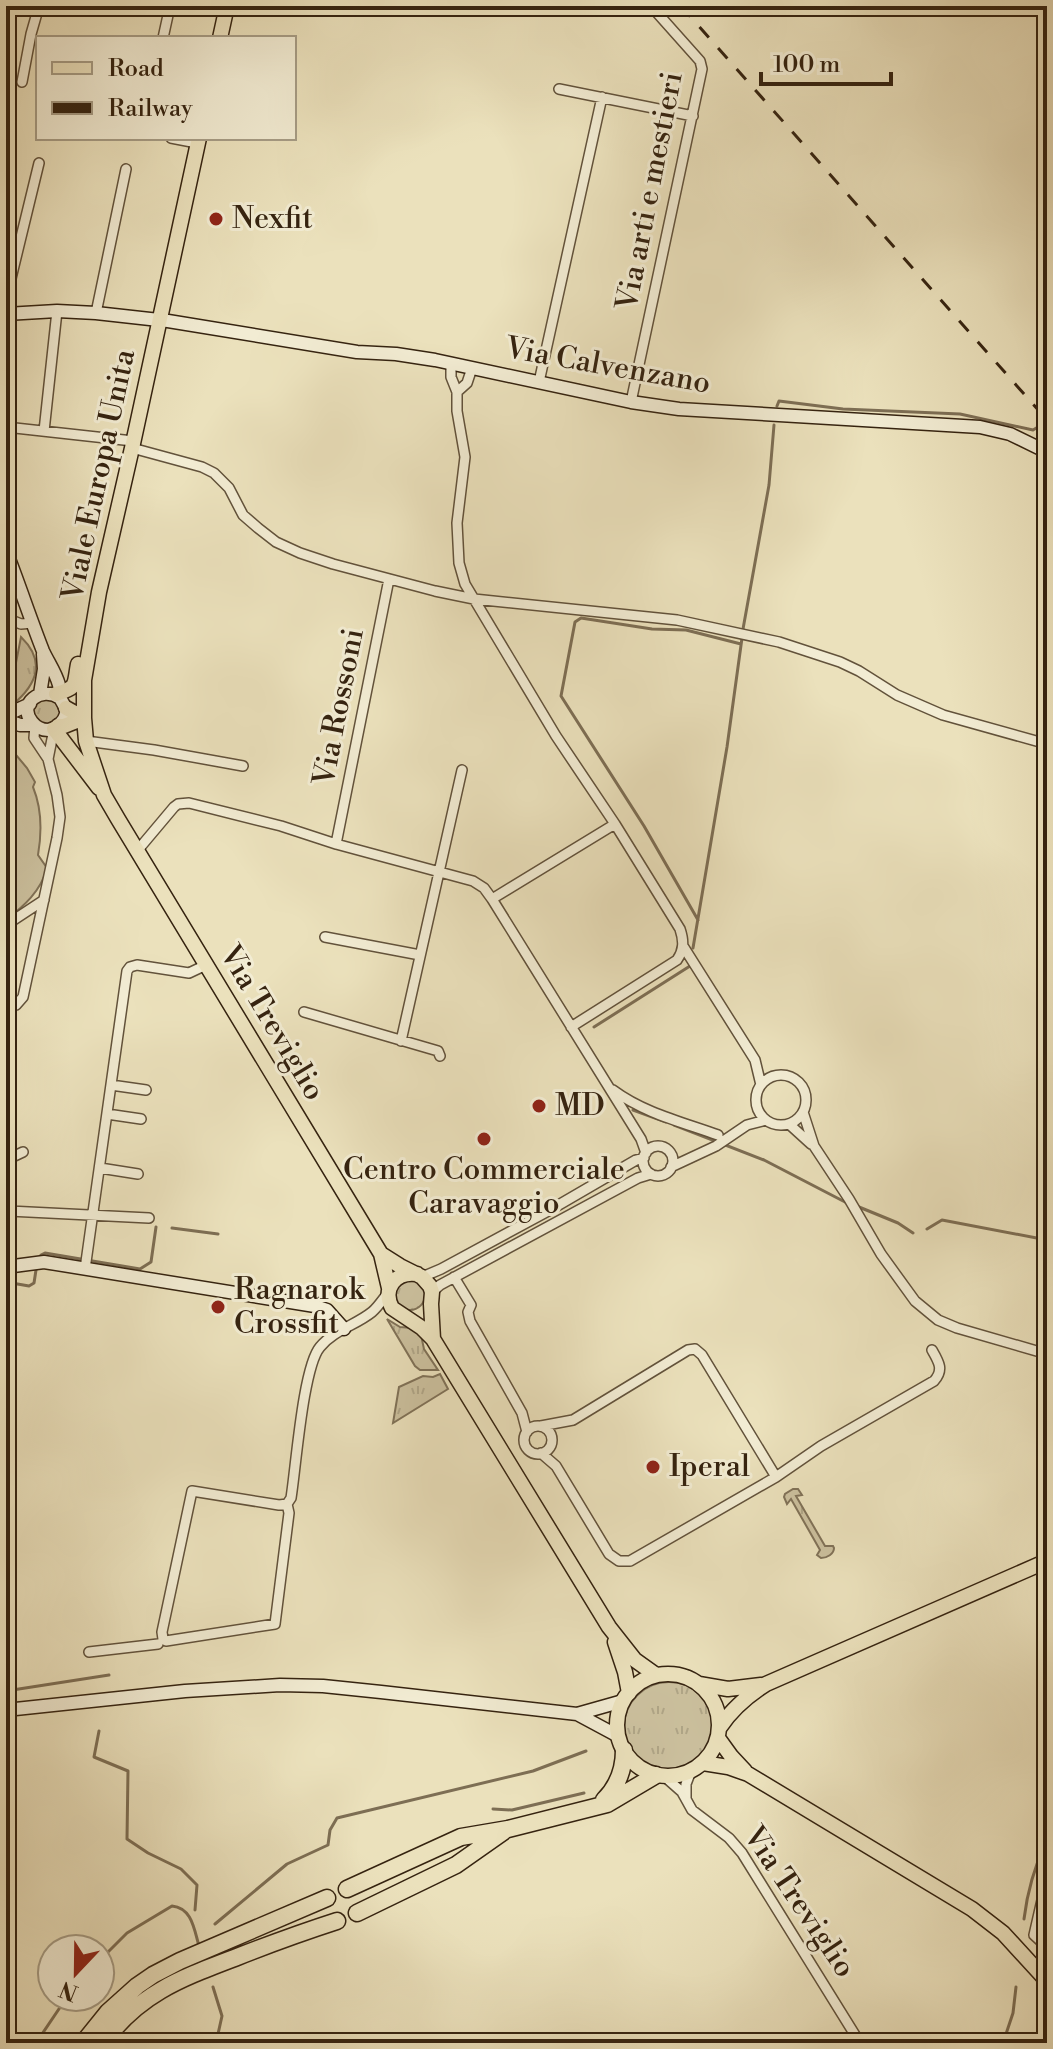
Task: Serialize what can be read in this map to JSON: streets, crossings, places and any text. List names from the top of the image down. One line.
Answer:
{"streets":{"main road":["Viale Europa Unita","Via Treviglio"],"street":["Via arti e mestieri","Via Calvenzano","Via Rossoni"]},"crossings":[["Via arti e mestieri","Via Calvenzano"],["Via Calvenzano","Viale Europa Unita"],["Viale Europa Unita","Via Treviglio"]],"places":["Nexfit","MD","Centro Commerciale Caravaggio","Ragnarok Crossfit","Iperal"],"legend":["Road","Railway"],"scale_bar":"100 m","north":"bottom"}
